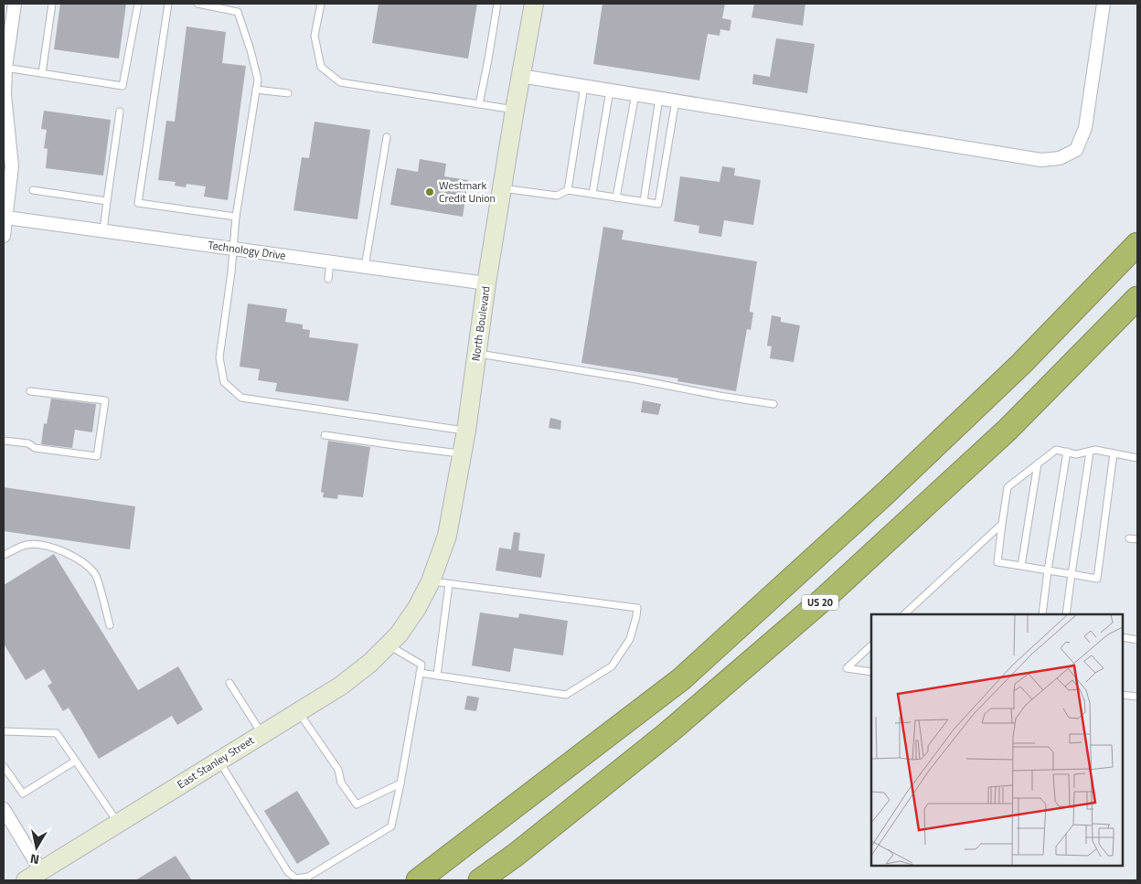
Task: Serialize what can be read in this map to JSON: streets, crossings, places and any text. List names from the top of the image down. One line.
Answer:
{"streets":{"highway":["US 20"],"street":["Technology Drive","North Boulevard","East Stanley Street"]},"crossings":[["Technology Drive","North Boulevard"],["North Boulevard","East Stanley Street"]],"places":["Westmark Credit Union"],"north":"bottom"}
